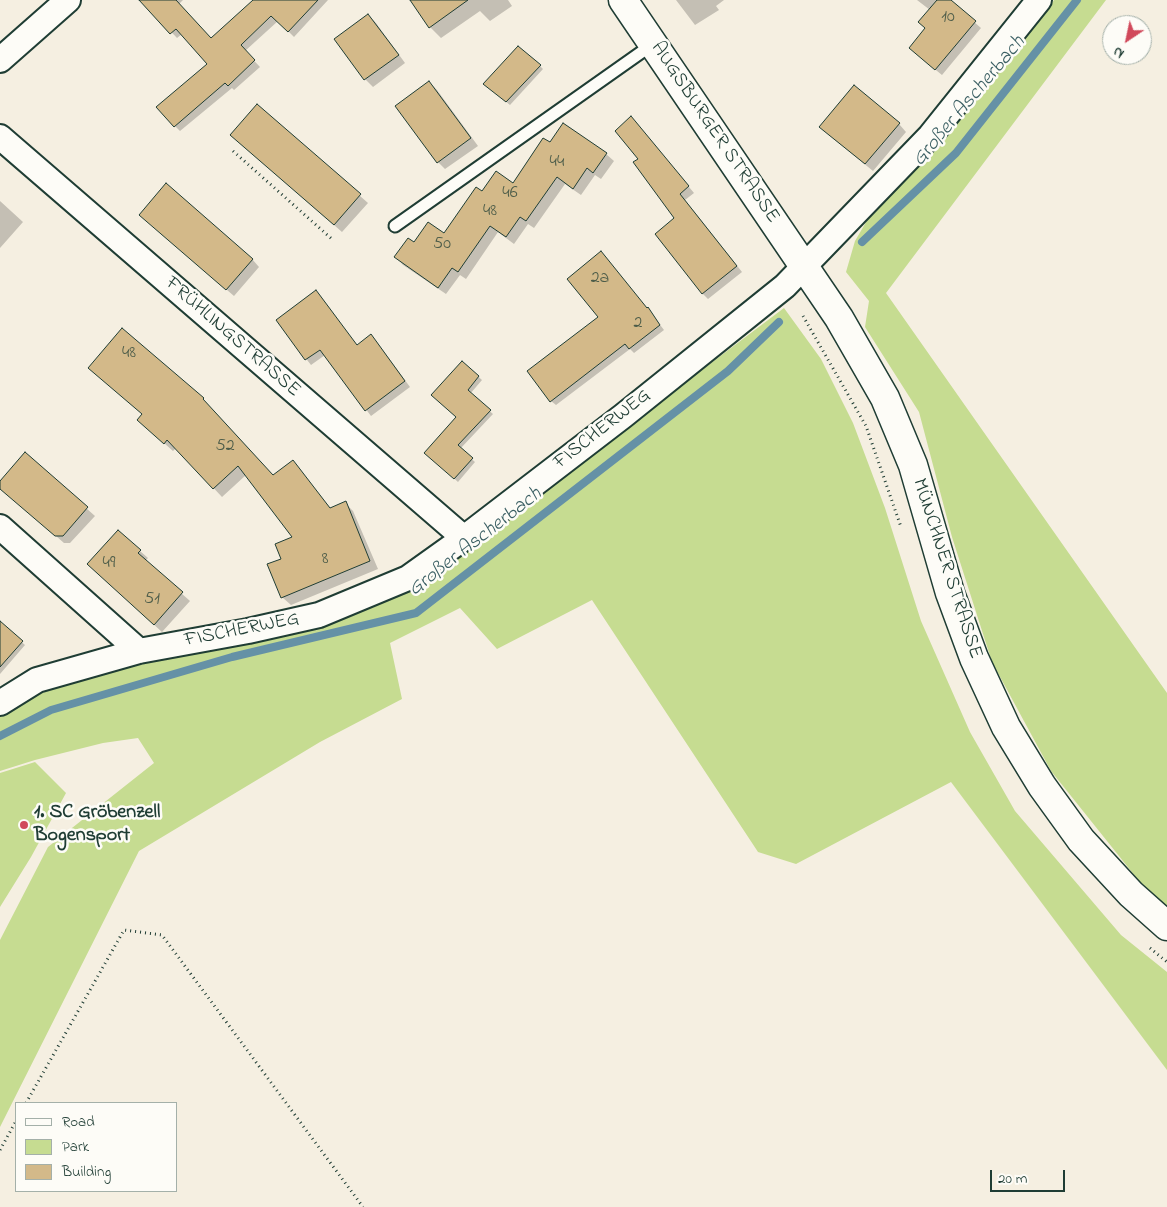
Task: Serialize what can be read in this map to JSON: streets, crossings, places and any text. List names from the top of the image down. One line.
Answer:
{"streets":{"main road":["AUGSBURGER STRASSE","MÜNCHNER STRASSE"],"street":["FRÜHLINGSTRASSE","FISCHERWEG"]},"crossings":[["AUGSBURGER STRASSE","FISCHERWEG"],["AUGSBURGER STRASSE","MÜNCHNER STRASSE"],["FRÜHLINGSTRASSE","FISCHERWEG"],["FISCHERWEG","MÜNCHNER STRASSE"]],"water":["Großer Ascherbach"],"places":["1. SC Gröbenzell Bogensport"],"house_numbers":["10","44","46","48","50","2a","2","48","52","8","49","51"],"legend":["Road","Park","Building"],"scale_bar":"20 m","north":"bottom left"}
